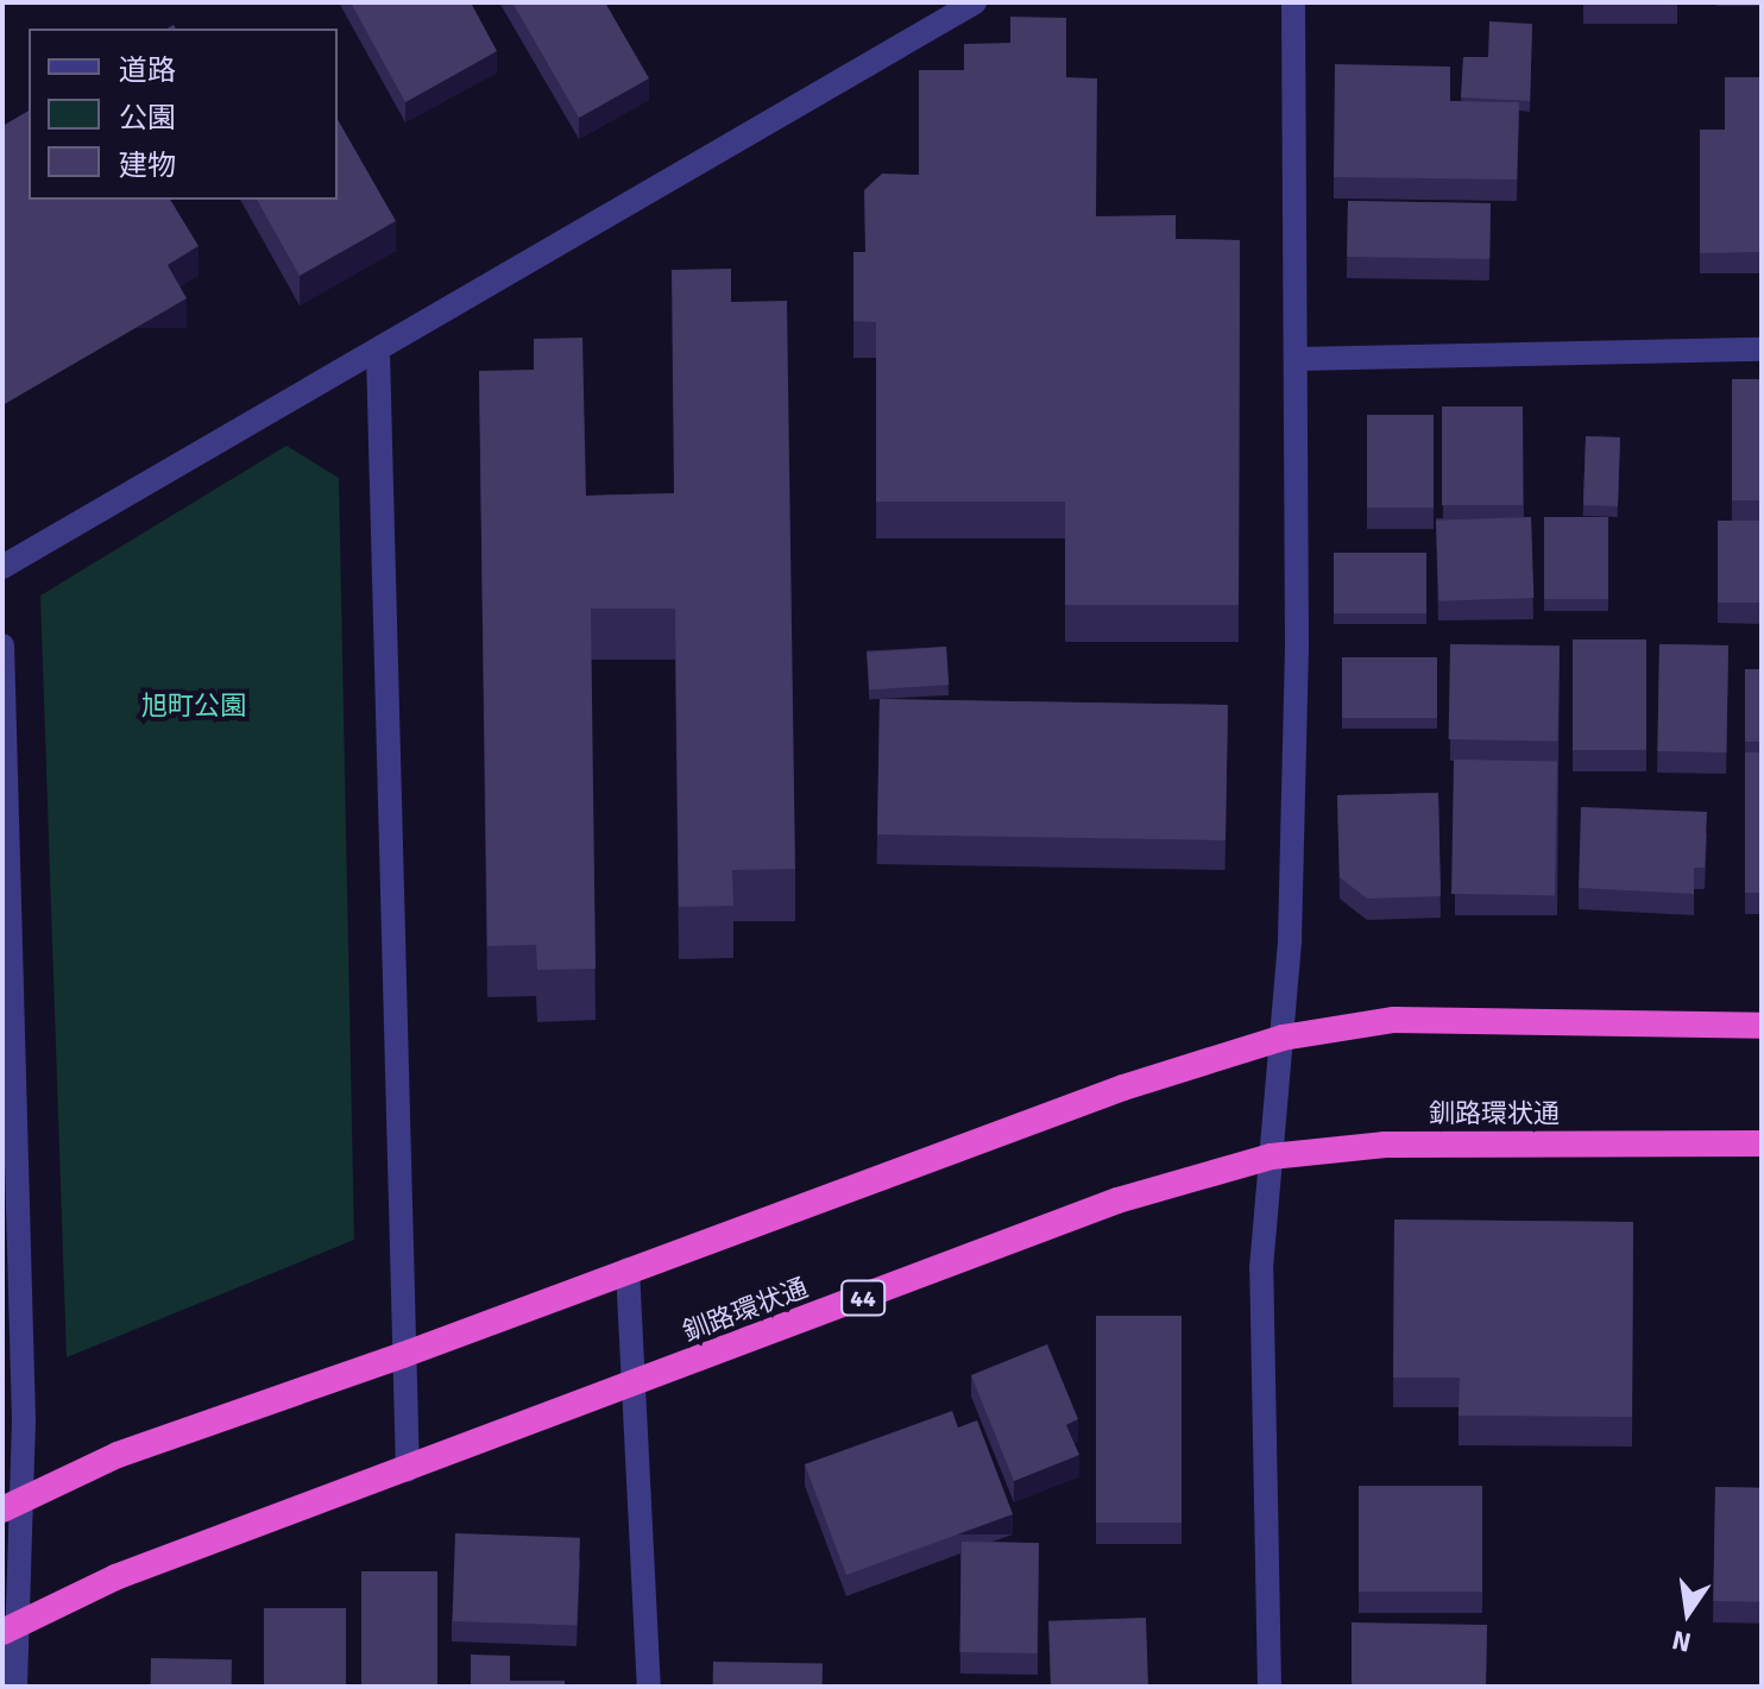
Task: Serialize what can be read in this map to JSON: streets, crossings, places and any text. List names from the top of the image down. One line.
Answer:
{"streets":{"highway":["釧路環状通","44"]},"parks":["旭町公園"],"legend":["道路","公園","建物"],"north":"bottom"}
